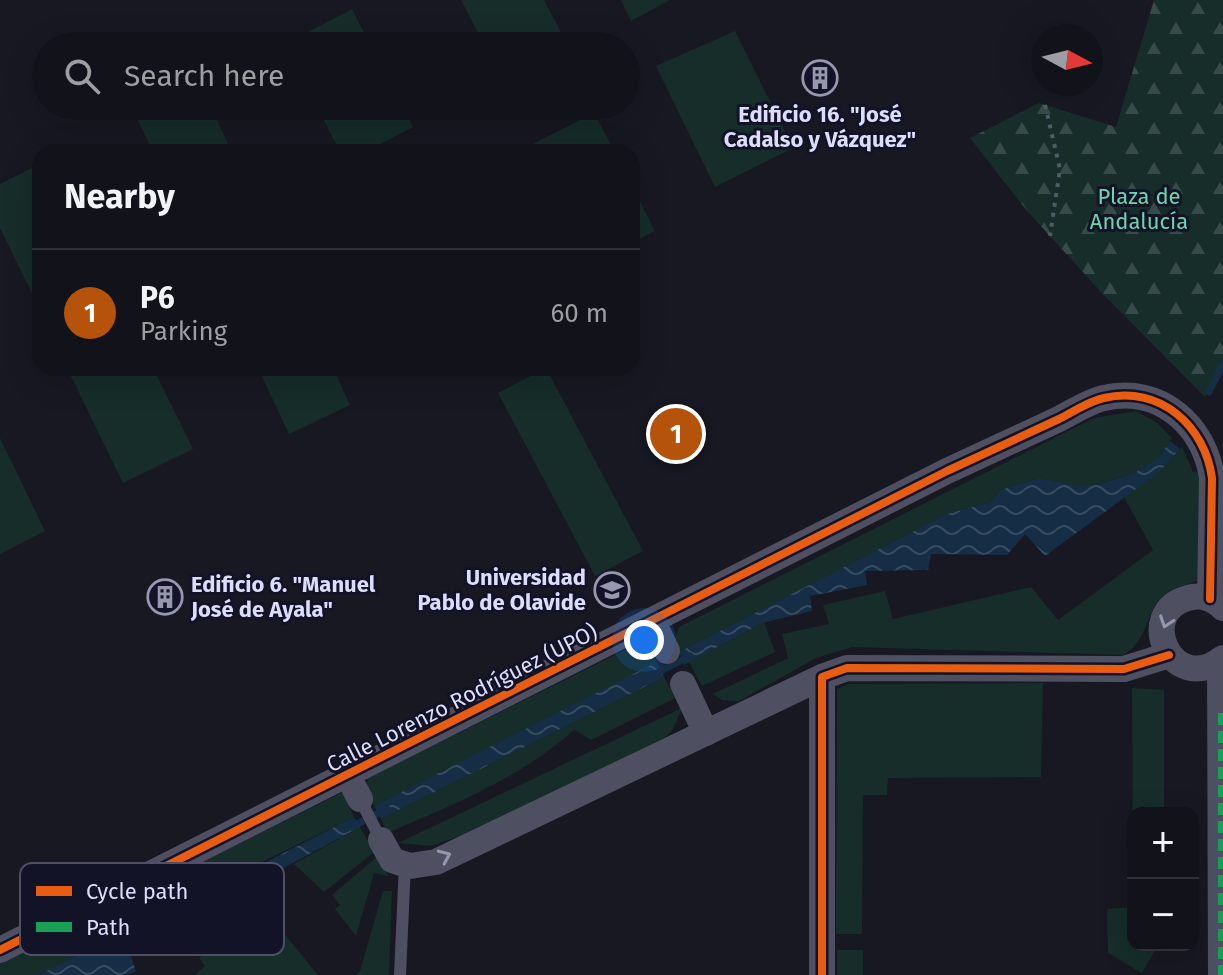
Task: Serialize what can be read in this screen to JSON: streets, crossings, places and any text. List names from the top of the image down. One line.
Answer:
{"streets":{"street":["Calle Lorenzo Rodríguez (UPO)"]},"parks":["Plaza de Andalucía"],"places":{"building":["Edificio 16. \"José Cadalso y Vázquez\"","Edificio 6. \"Manuel José de Ayala\""],"school or university":["Universidad Pablo de Olavide"]},"legend":["Cycle path","Path"],"north":"right","page":{"search":"Search here","heading":"Nearby","list":[{"mark":"1","name":"P6","note":"Parking","value":"60 m"}],"pins":"1","map_buttons":["+","−"]}}
